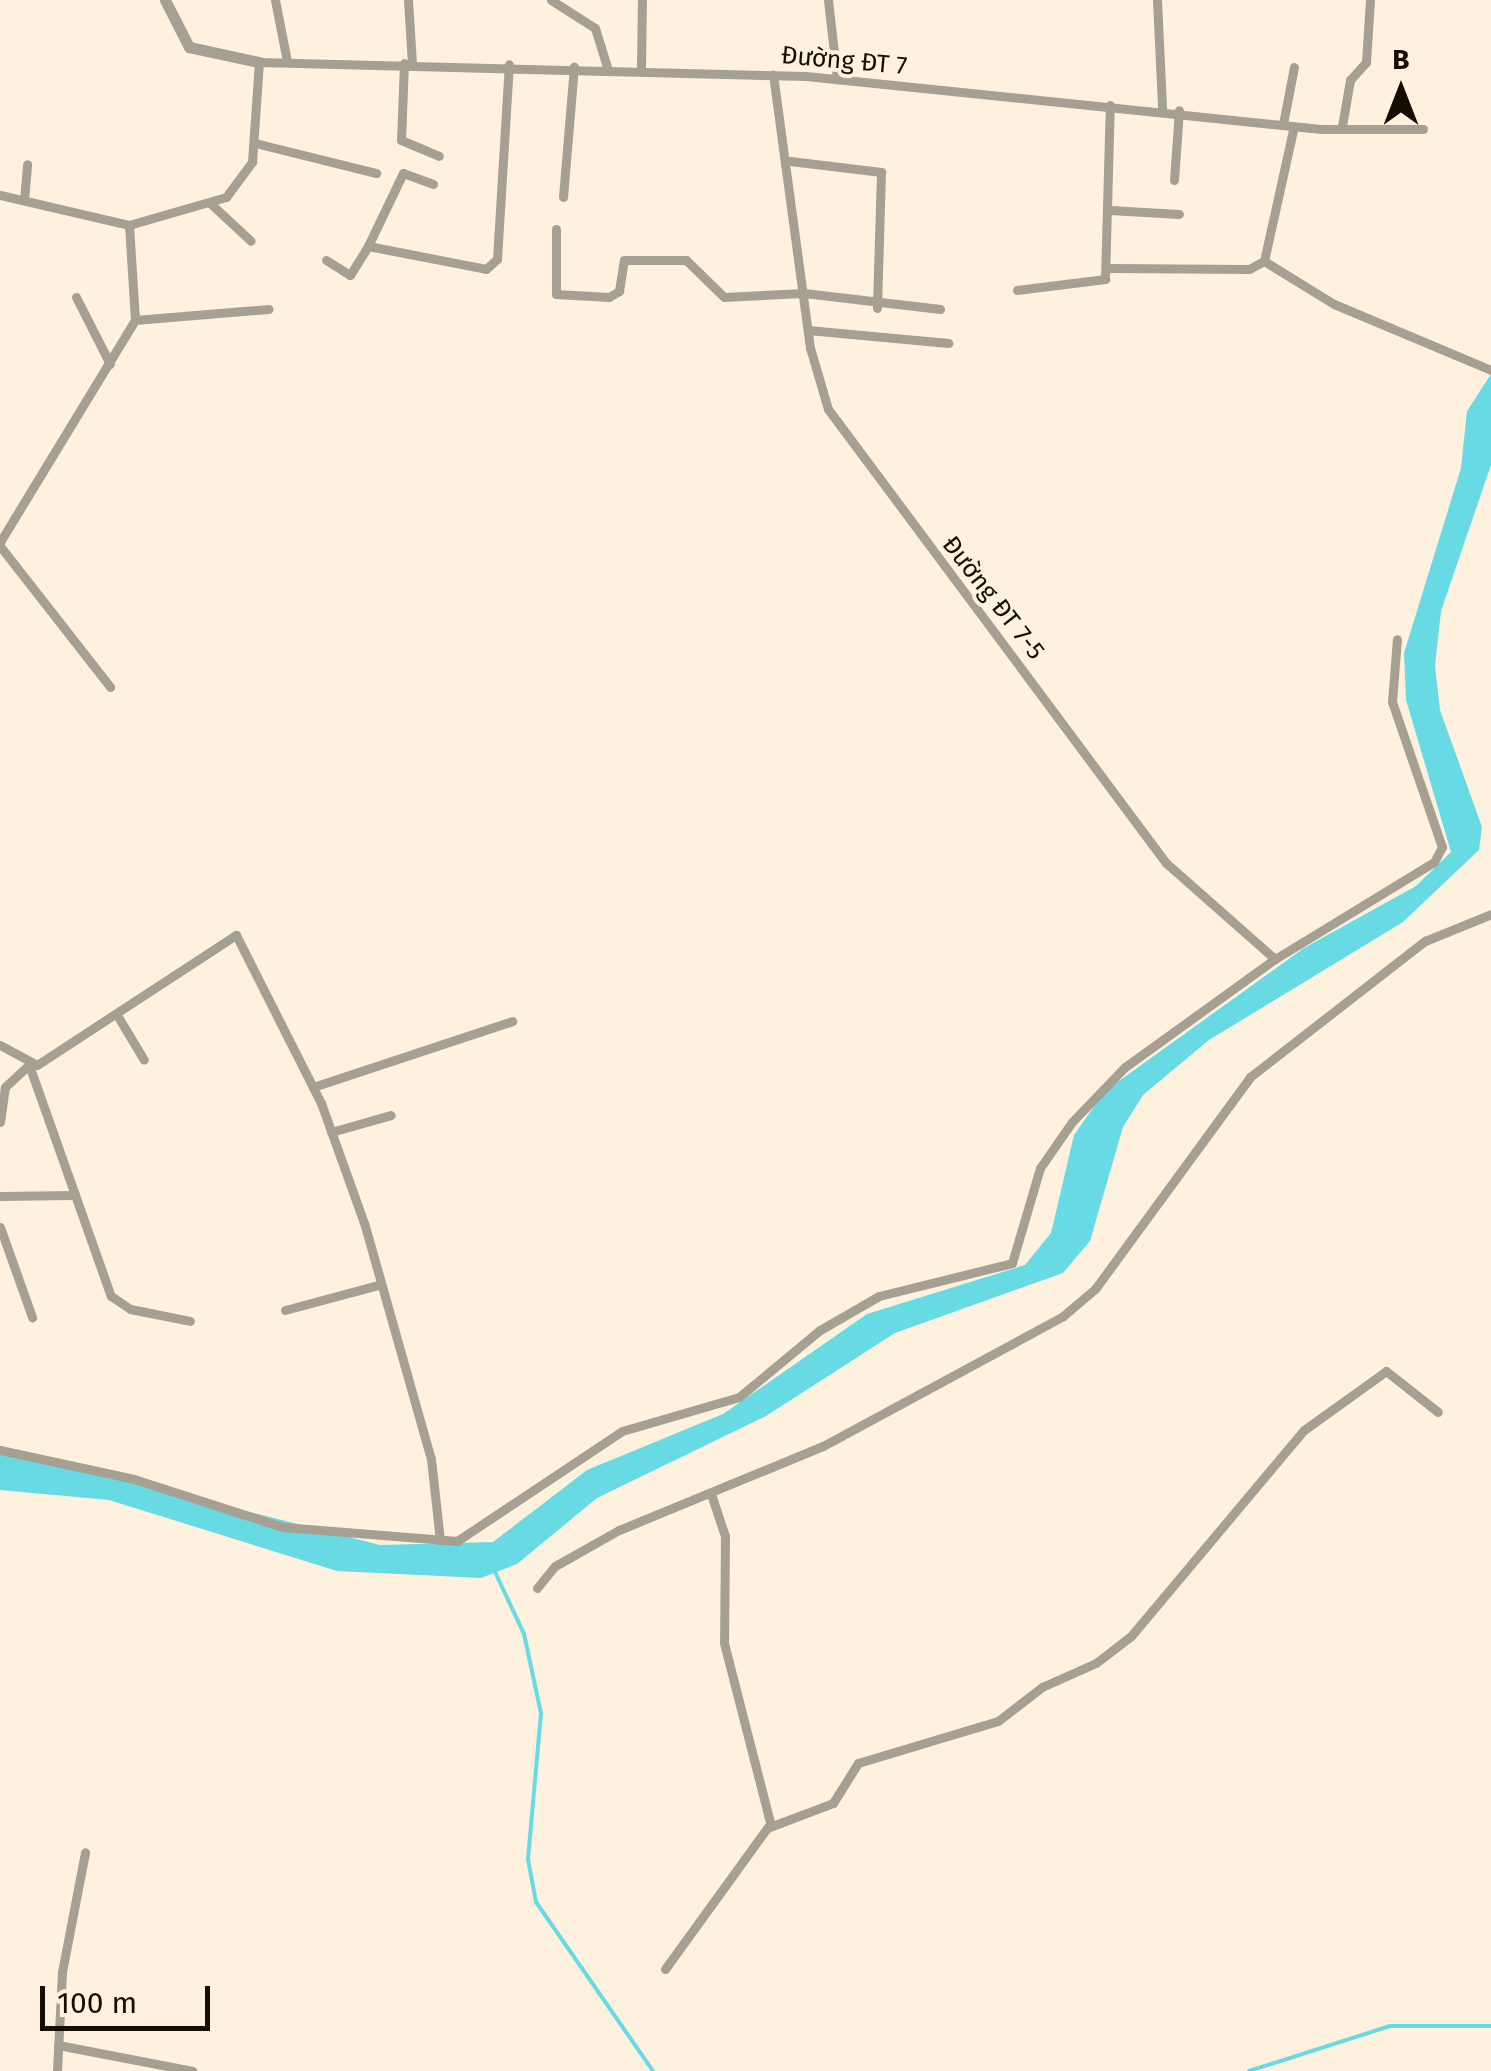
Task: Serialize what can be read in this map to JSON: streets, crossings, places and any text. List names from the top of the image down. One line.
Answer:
{"streets":{"street":["Đường ĐT 7","Đường ĐT 7-5"]},"crossings":[["Đường ĐT 7","Đường ĐT 7-5"]],"scale_bar":"100 m","north":"top"}
